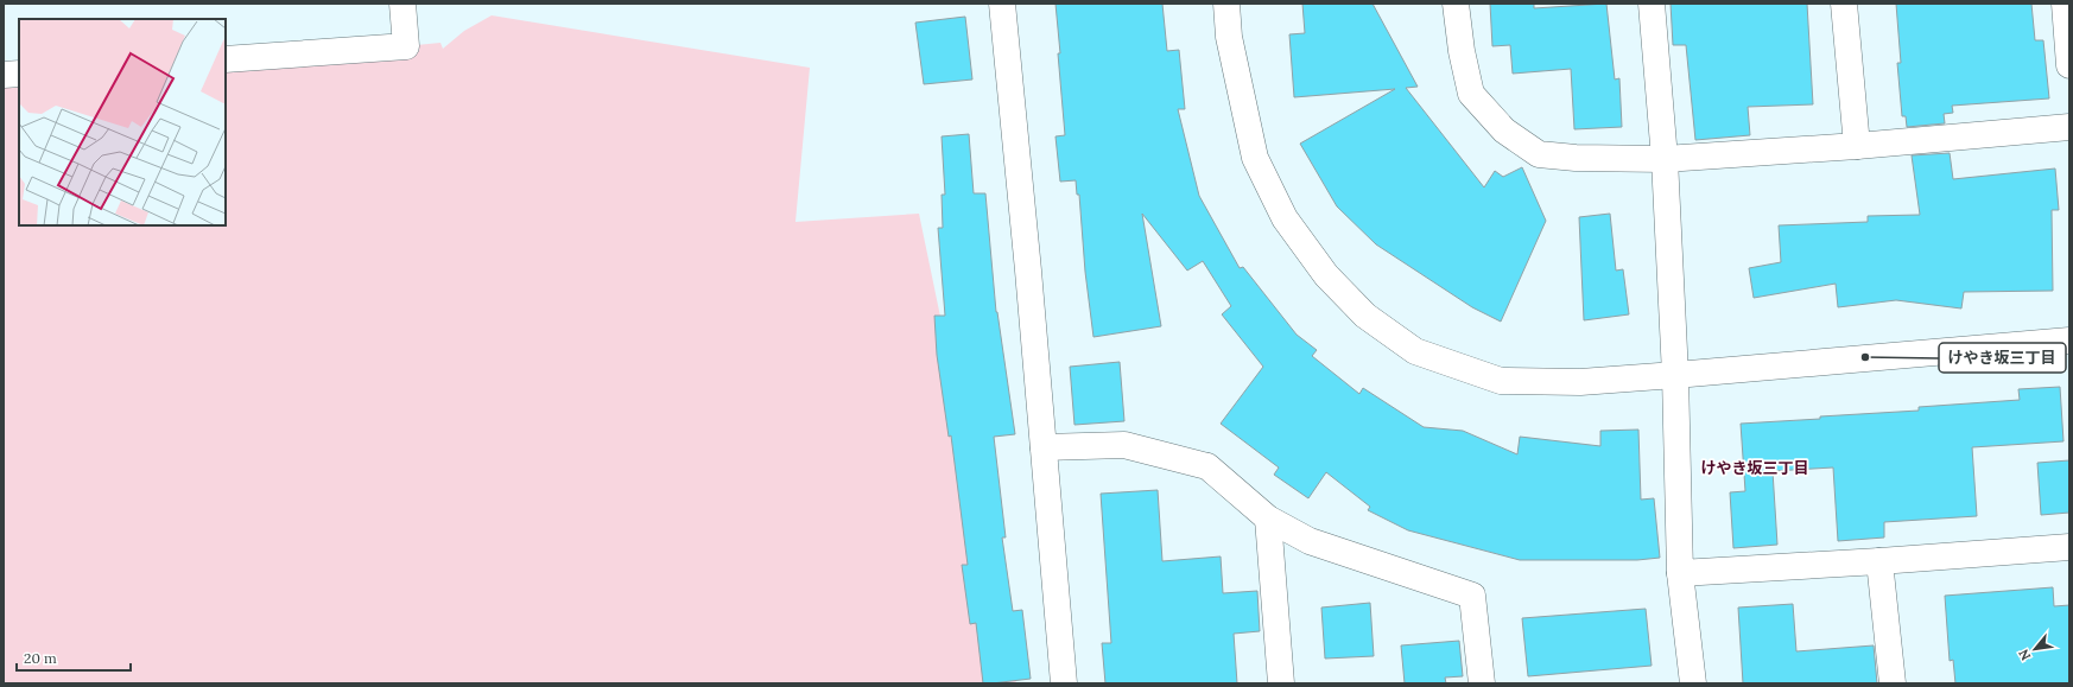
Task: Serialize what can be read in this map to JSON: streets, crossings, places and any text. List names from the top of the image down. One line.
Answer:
{"districts":["けやき坂三丁目"],"places":["けやき坂三丁目"],"scale_bar":"20 m","north":"bottom left"}
